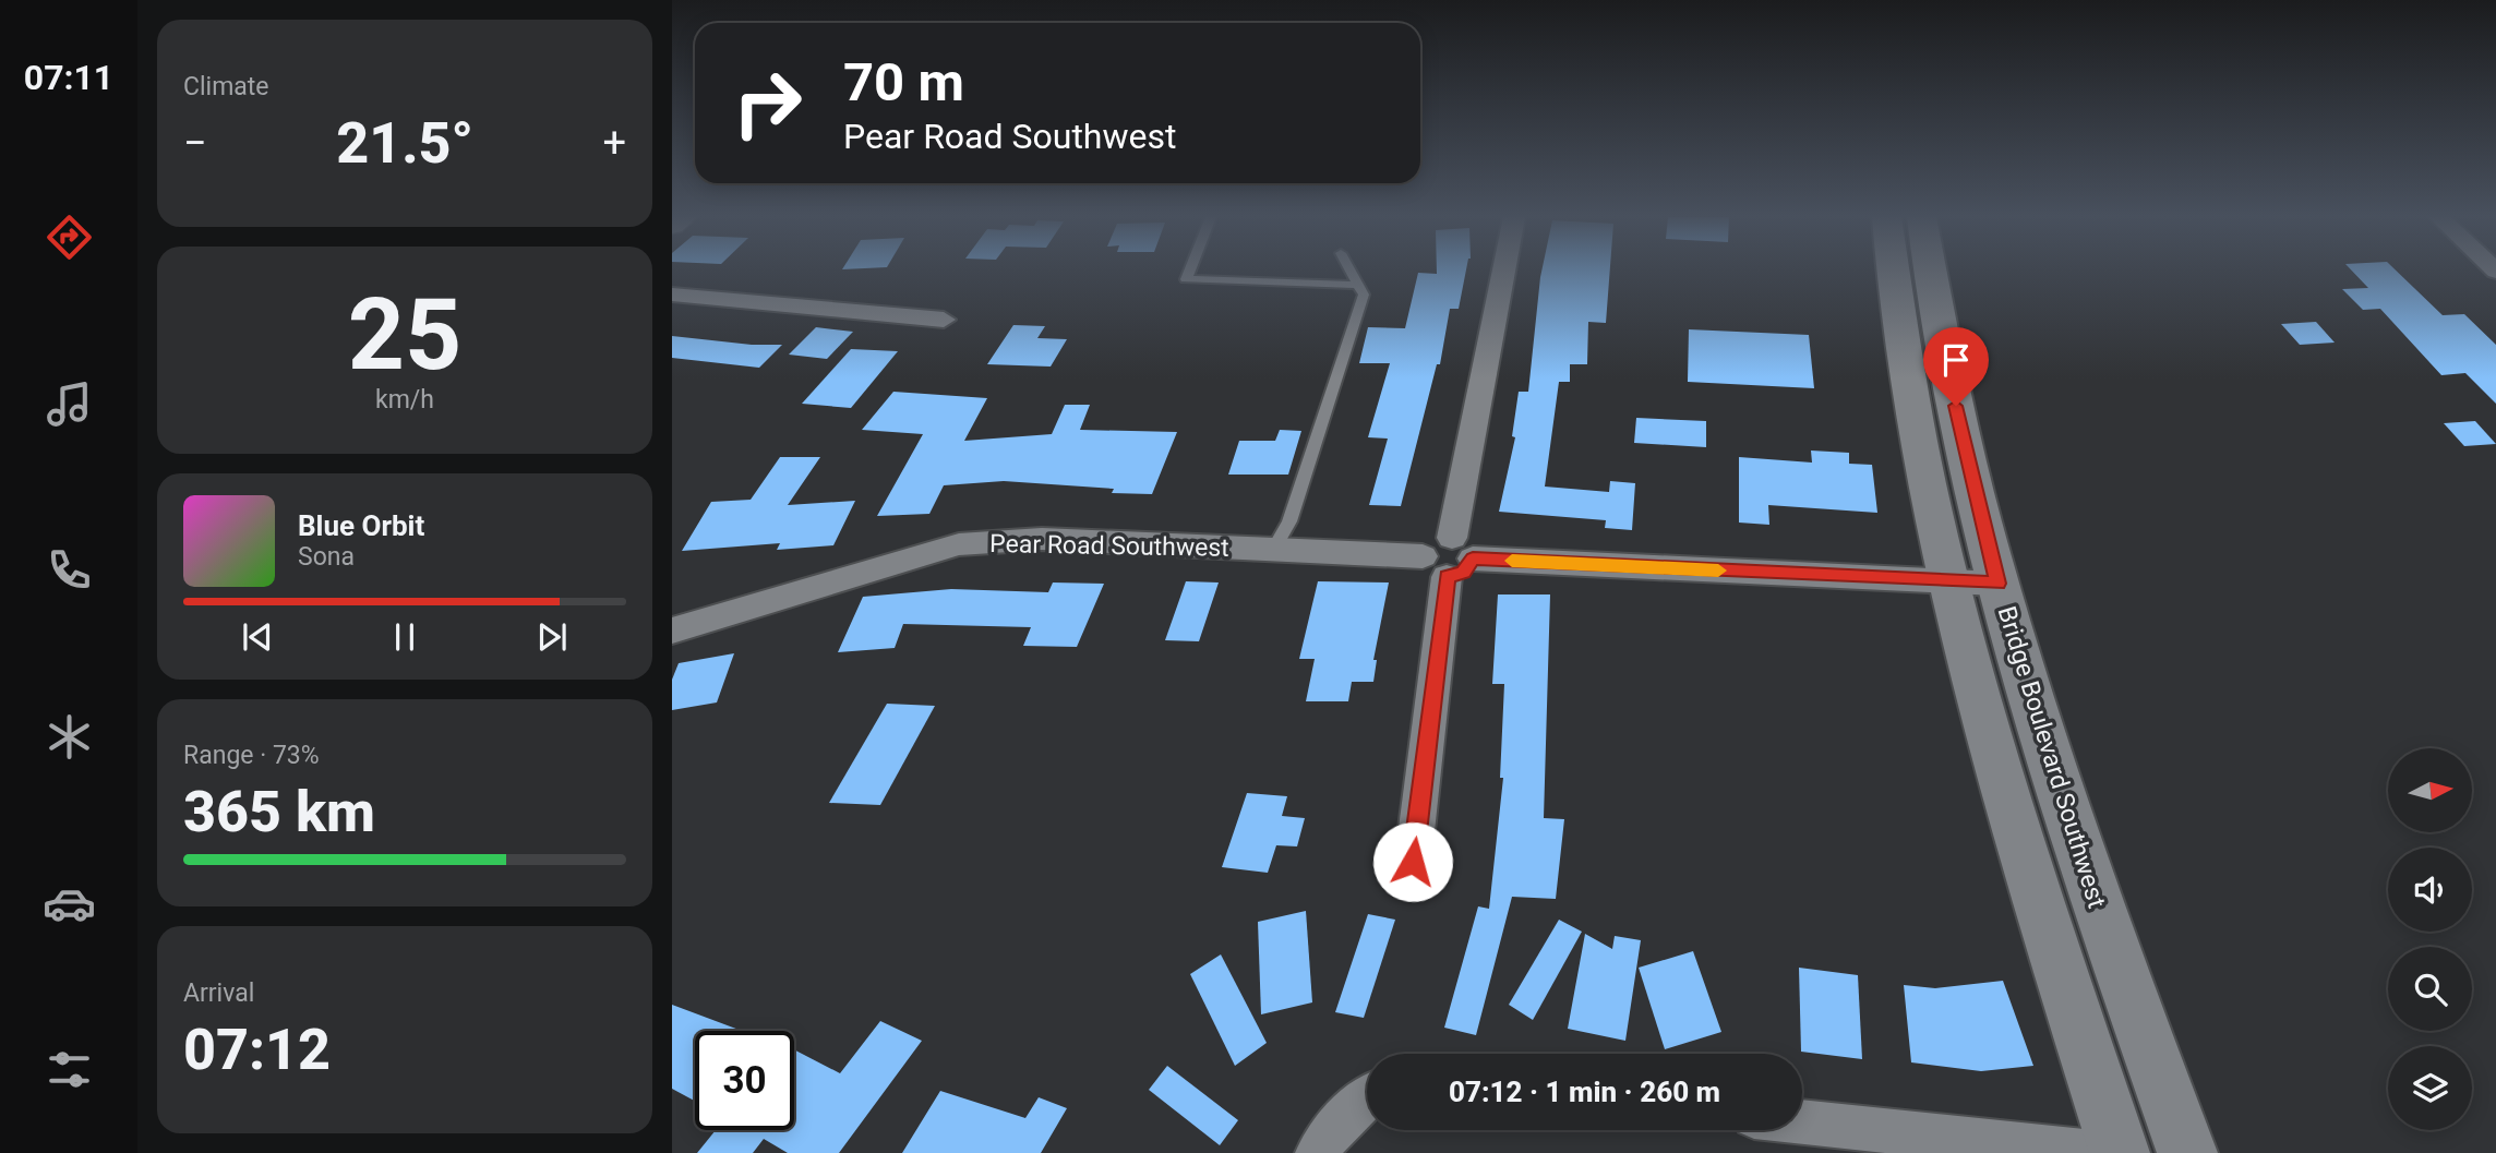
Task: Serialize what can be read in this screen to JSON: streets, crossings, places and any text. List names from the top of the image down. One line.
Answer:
{"streets":{"main road":["Bridge Boulevard Southwest"],"street":["Pear Road Southwest"]},"crossings":[["Pear Road Southwest","Bridge Boulevard Southwest"]],"north":"right","page":{"tabs":"07:11","tile":["Climate",["25","km/h"],["Range · 73%","365 km"],["Arrival","07:12"]],"turn":["70 m","Pear Road Southwest"],"heat":["−","21.5°","+"],"song":["Blue Orbit","Sona"],"limit":"30","trip":"07:12 · 1 min · 260 m"}}
